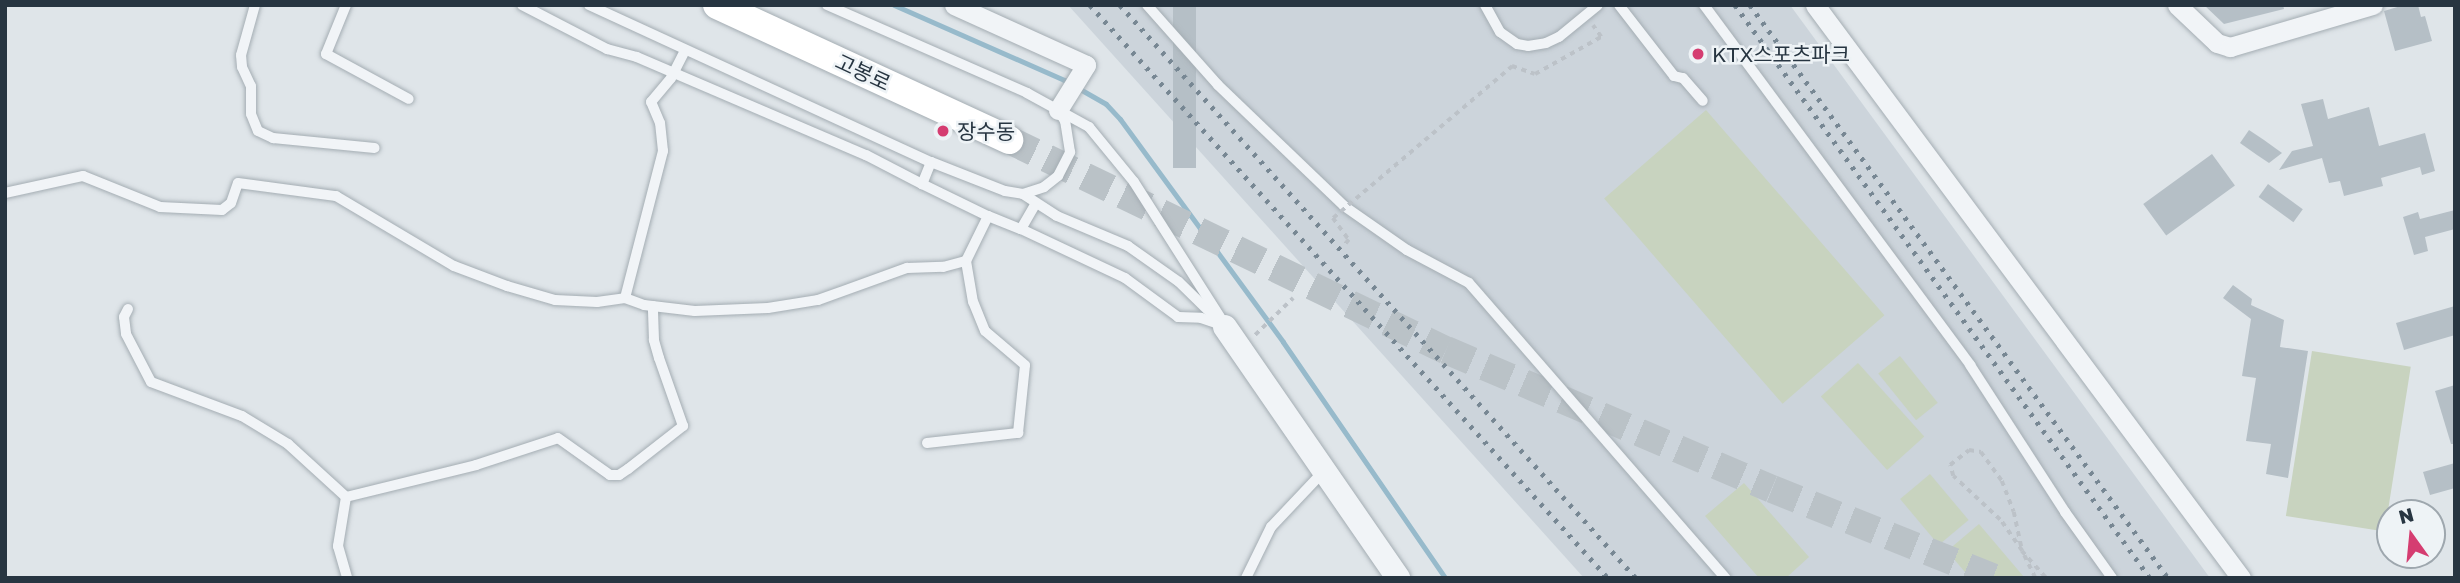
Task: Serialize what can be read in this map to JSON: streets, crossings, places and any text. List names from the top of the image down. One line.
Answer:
{"streets":{"main road":["고봉로"]},"places":["KTX스포츠파크","장수동"],"north":"top"}
